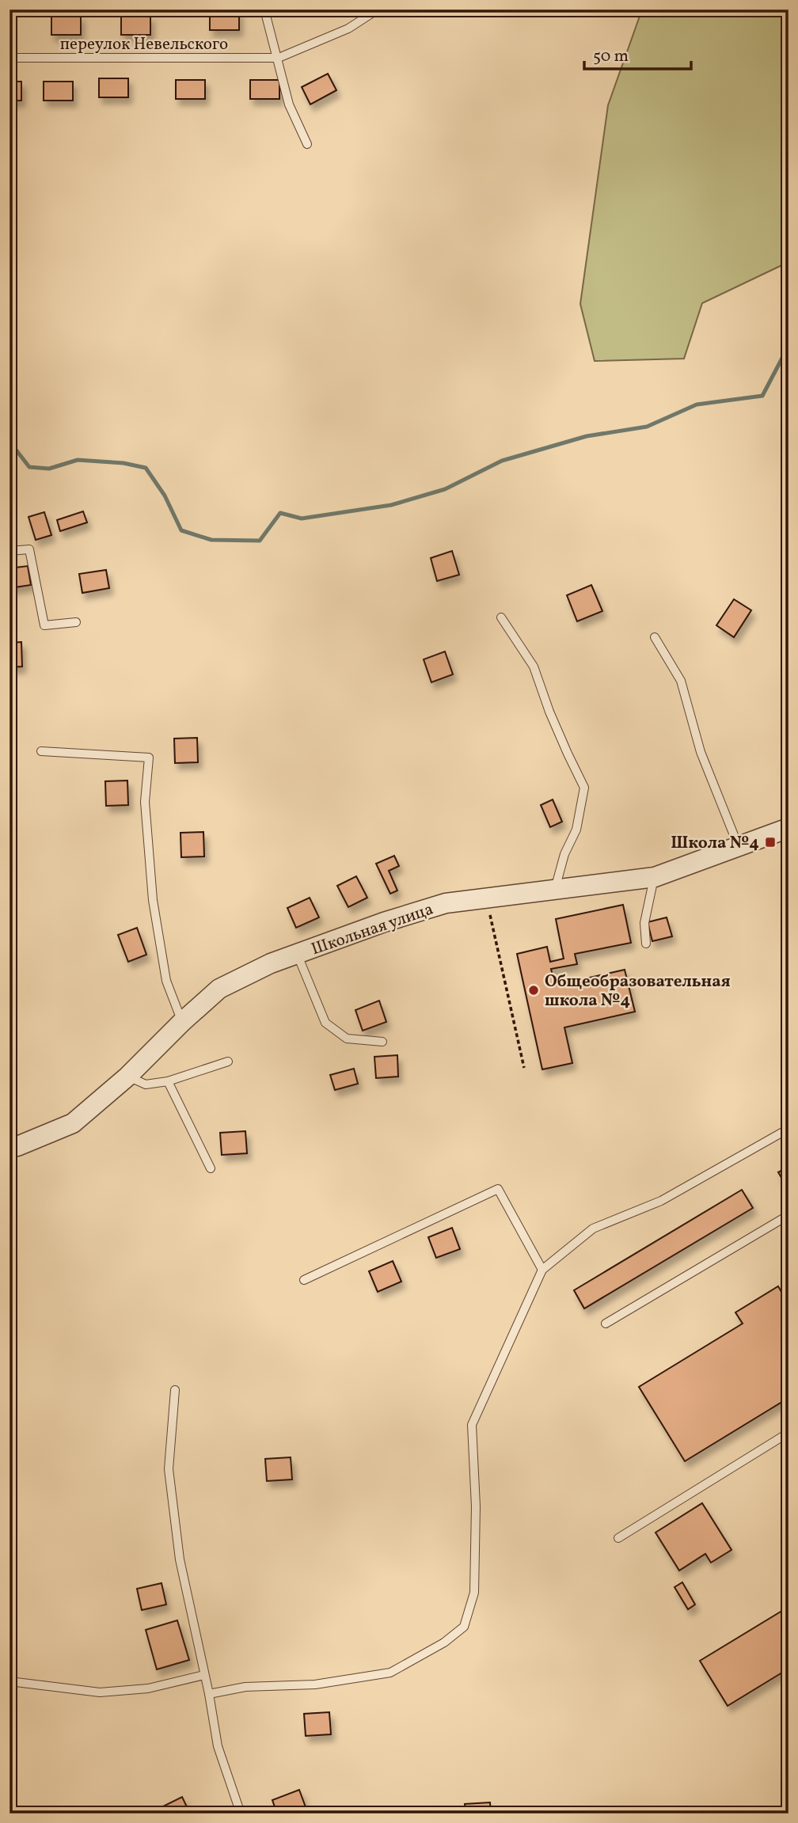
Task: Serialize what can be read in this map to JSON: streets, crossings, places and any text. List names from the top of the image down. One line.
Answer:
{"streets":{"street":["Школьная улица"],"lane":["переулок Невельского"]},"places":{"transit":["Школа №4"],"other":["Общеобразовательная школа №4"]},"scale_bar":"50 m"}
